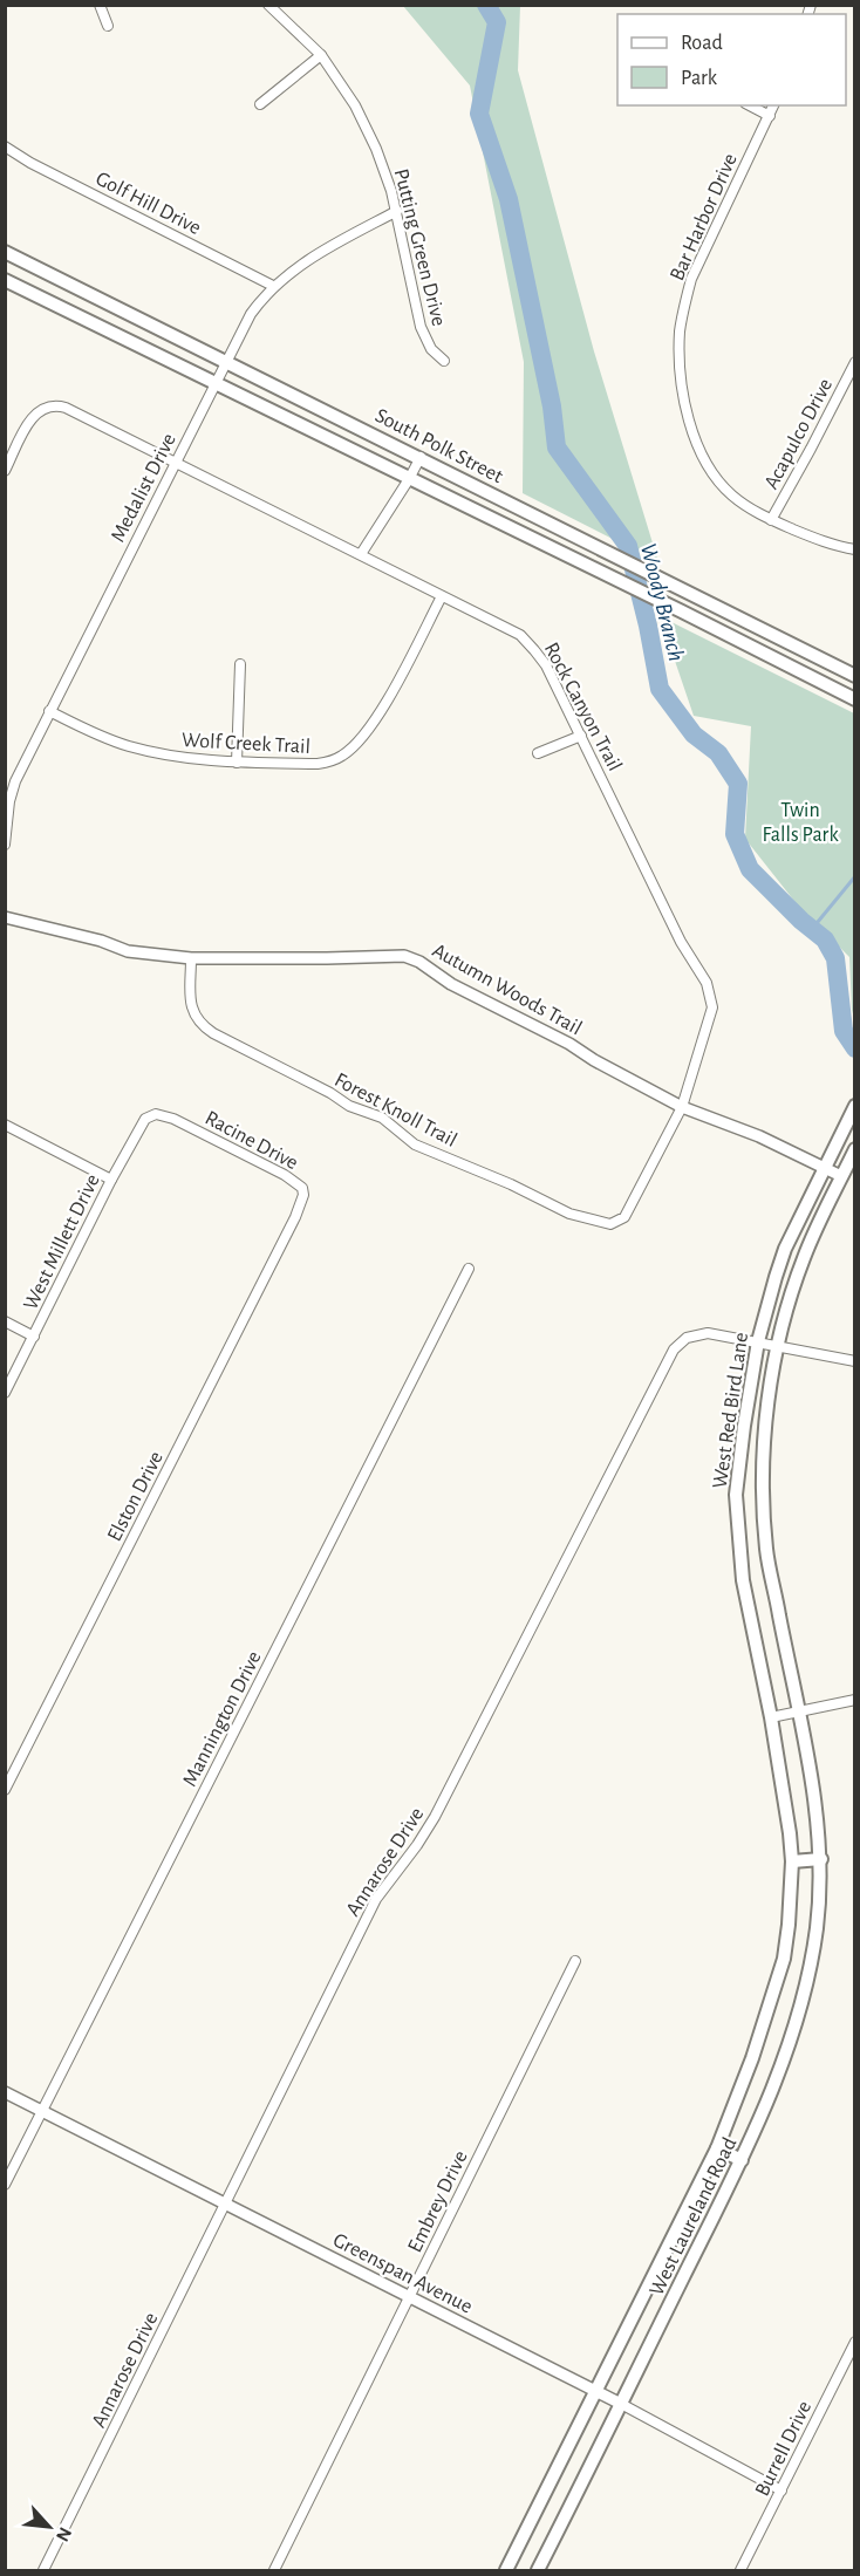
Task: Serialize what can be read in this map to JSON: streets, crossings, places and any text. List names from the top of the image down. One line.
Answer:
{"streets":{"main road":["South Polk Street","West Red Bird Lane","West Laureland Road"],"street":["Golf Hill Drive","Bar Harbor Drive","Putting Green Drive","Acapulco Drive","Medalist Drive","Rock Canyon Trail","Wolf Creek Trail","Autumn Woods Trail","Forest Knoll Trail","Racine Drive","West Millett Drive","Elston Drive","Mannington Drive","Annarose Drive","Embrey Drive","Greenspan Avenue","Burrell Drive"]},"crossings":[["Golf Hill Drive","Medalist Drive"],["Bar Harbor Drive","Acapulco Drive"],["Putting Green Drive","Medalist Drive"],["South Polk Street","Medalist Drive"],["Medalist Drive","Rock Canyon Trail"],["Medalist Drive","Wolf Creek Trail"],["Rock Canyon Trail","Wolf Creek Trail"],["Rock Canyon Trail","Autumn Woods Trail"],["Rock Canyon Trail","Forest Knoll Trail"],["Autumn Woods Trail","Forest Knoll Trail"],["Autumn Woods Trail","West Red Bird Lane"],["Racine Drive","West Millett Drive"],["Racine Drive","Elston Drive"],["West Red Bird Lane","Annarose Drive"],["West Red Bird Lane","West Laureland Road"],["Mannington Drive","Greenspan Avenue"],["Annarose Drive","Greenspan Avenue"],["Embrey Drive","Greenspan Avenue"],["West Laureland Road","Greenspan Avenue"],["Greenspan Avenue","Burrell Drive"]],"water":["Woody Branch"],"parks":["Twin Falls Park"],"legend":["Road","Park"],"north":"bottom right"}
